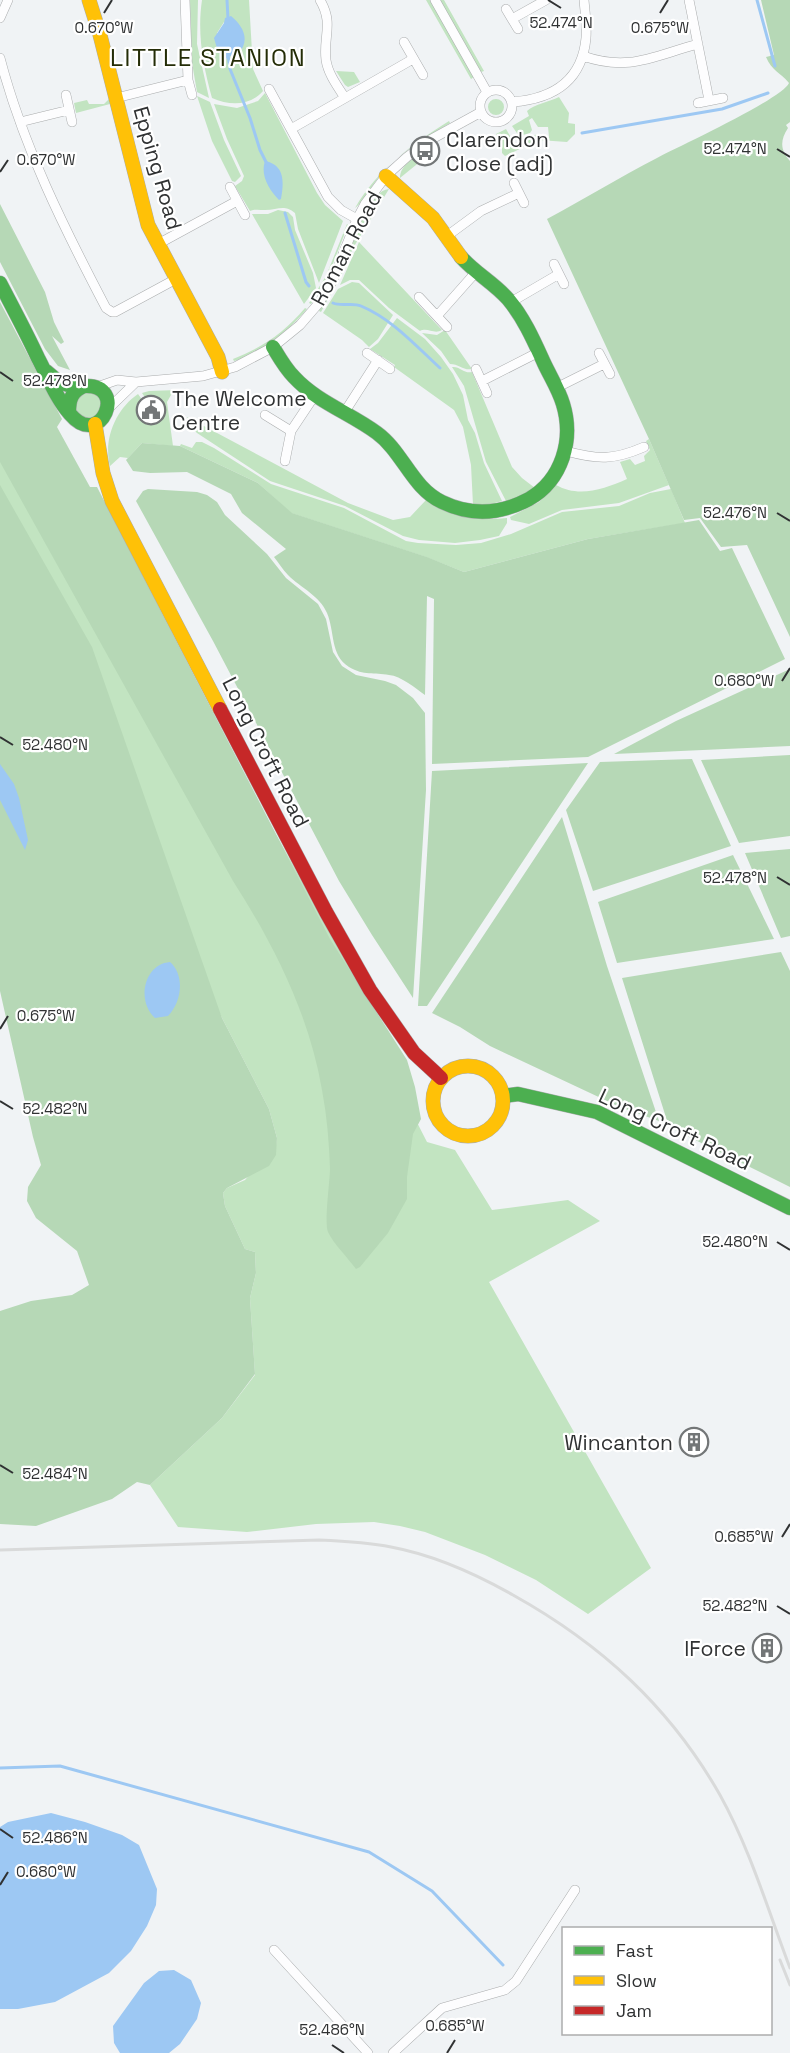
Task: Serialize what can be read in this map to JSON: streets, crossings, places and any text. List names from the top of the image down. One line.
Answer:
{"streets":{"street":["Epping Road","Roman Road","Long Croft Road"]},"crossings":[["Epping Road","Roman Road"],["Roman Road","Long Croft Road"]],"districts":["LITTLE STANION"],"places":{"bus stop":["Clarendon Close (adj)"],"public building":["The Welcome Centre"],"building":["Wincanton","IForce"]},"legend":["Fast","Slow","Jam"],"coordinates":["52.474°N","0.670°W","0.675°W","52.478°N","52.476°N","0.680°W","52.480°N","52.482°N","52.484°N","0.685°W","52.486°N"]}
